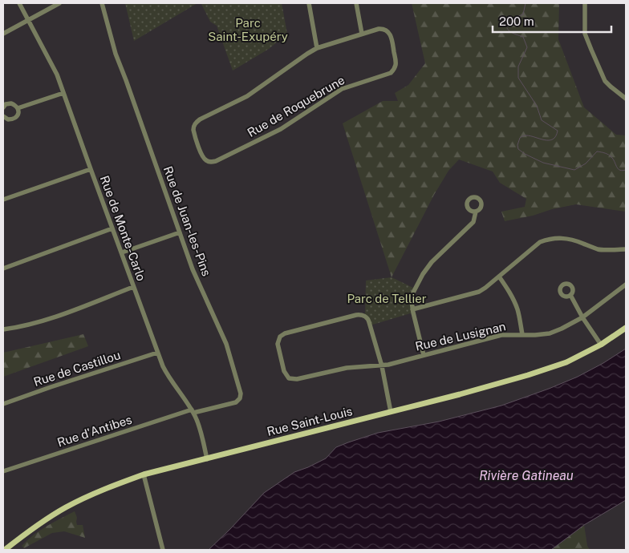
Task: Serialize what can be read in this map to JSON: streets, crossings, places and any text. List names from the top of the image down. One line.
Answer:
{"streets":{"main road":["Rue Saint-Louis"],"street":["Rue de Roquebrune","Rue de Juan-les-Pins","Rue de Monte-Carlo","Rue de Lusignan","Rue de Castillou","Rue d'Antibes"]},"crossings":[["Rue de Juan-les-Pins","Rue de Monte-Carlo"],["Rue de Juan-les-Pins","Rue d'Antibes"],["Rue de Monte-Carlo","Rue de Castillou"],["Rue de Monte-Carlo","Rue Saint-Louis"],["Rue de Monte-Carlo","Rue d'Antibes"]],"water":["Rivière Gatineau"],"parks":["Parc Saint-Exupéry","Parc de Tellier"],"scale_bar":"200 m"}
